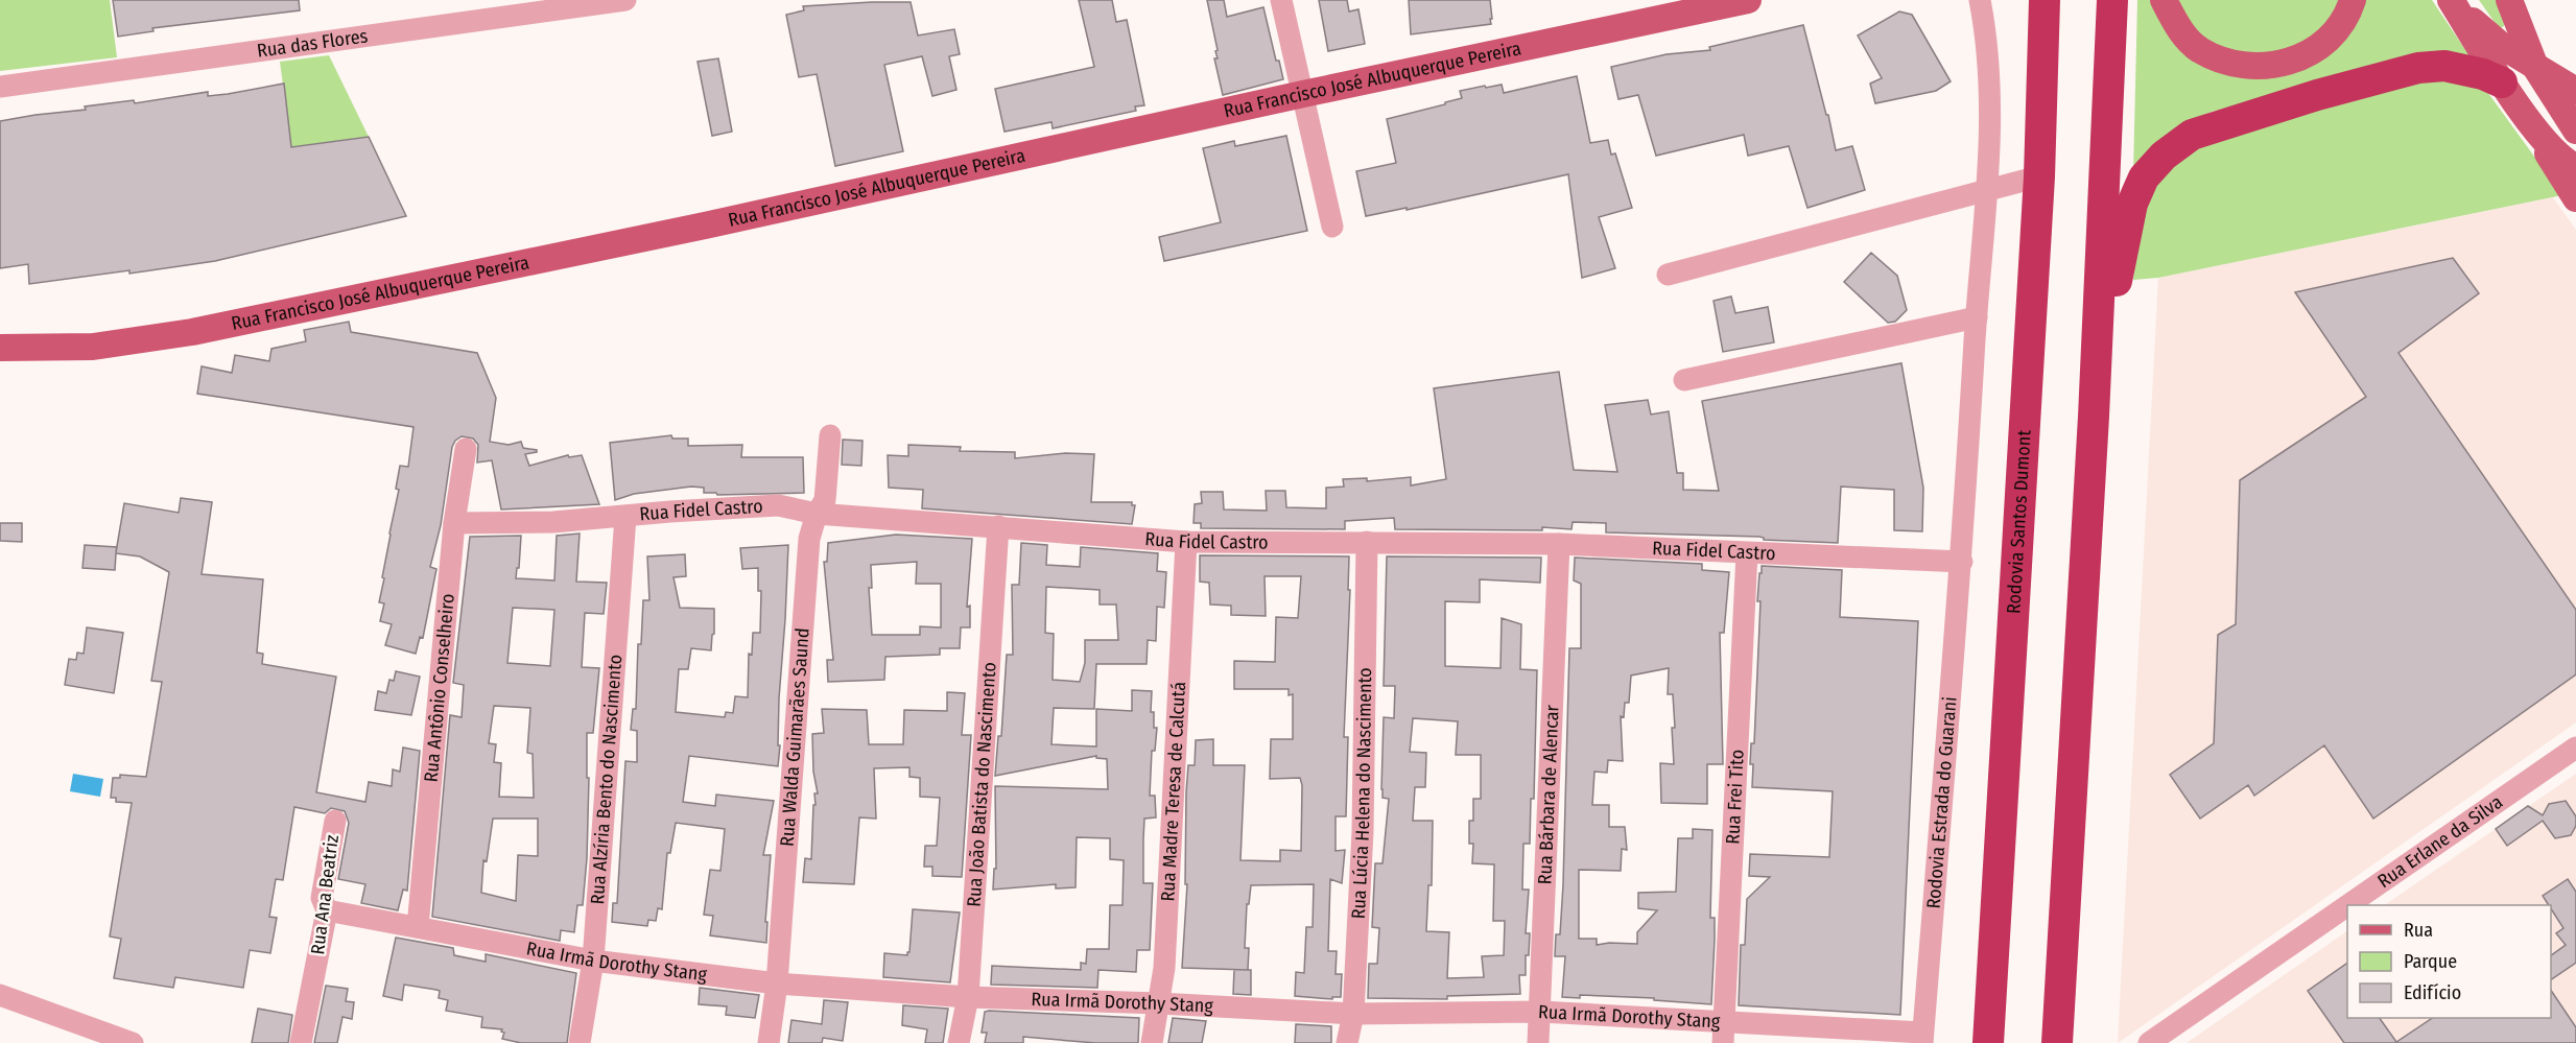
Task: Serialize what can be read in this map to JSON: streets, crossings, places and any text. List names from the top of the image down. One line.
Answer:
{"streets":{"highway":["Rodovia Santos Dumont"],"main road":["Rua Francisco José Albuquerque Pereira"],"street":["Rua das Flores","Rua Fidel Castro","Rua Antônio Conselheiro","Rua Walda Guimarães Saund","Rua Alzíria Bento do Nascimento","Rua João Batista do Nascimento","Rua Madre Teresa de Calcutá","Rua Lúcia Helena do Nascimento","Rua Bárbara de Alencar","Rua Frei Tito","Rodovia Estrada do Guarani","Rua Erlane da Silva","Rua Ana Beatriz","Rua Irmã Dorothy Stang"]},"crossings":[["Rua Fidel Castro","Rua Antônio Conselheiro"],["Rua Fidel Castro","Rua Walda Guimarães Saund"],["Rua Fidel Castro","Rua Alzíria Bento do Nascimento"],["Rua Fidel Castro","Rua João Batista do Nascimento"],["Rua Fidel Castro","Rua Madre Teresa de Calcutá"],["Rua Fidel Castro","Rua Lúcia Helena do Nascimento"],["Rua Fidel Castro","Rua Bárbara de Alencar"],["Rua Fidel Castro","Rua Frei Tito"],["Rua Fidel Castro","Rodovia Estrada do Guarani"],["Rua Antônio Conselheiro","Rua Irmã Dorothy Stang"],["Rua Walda Guimarães Saund","Rua Irmã Dorothy Stang"],["Rua Alzíria Bento do Nascimento","Rua Irmã Dorothy Stang"],["Rua João Batista do Nascimento","Rua Irmã Dorothy Stang"],["Rua Madre Teresa de Calcutá","Rua Irmã Dorothy Stang"],["Rua Lúcia Helena do Nascimento","Rua Irmã Dorothy Stang"],["Rua Bárbara de Alencar","Rua Irmã Dorothy Stang"],["Rua Frei Tito","Rua Irmã Dorothy Stang"],["Rodovia Estrada do Guarani","Rua Irmã Dorothy Stang"],["Rua Ana Beatriz","Rua Irmã Dorothy Stang"]],"legend":["Rua","Parque","Edifício"]}
